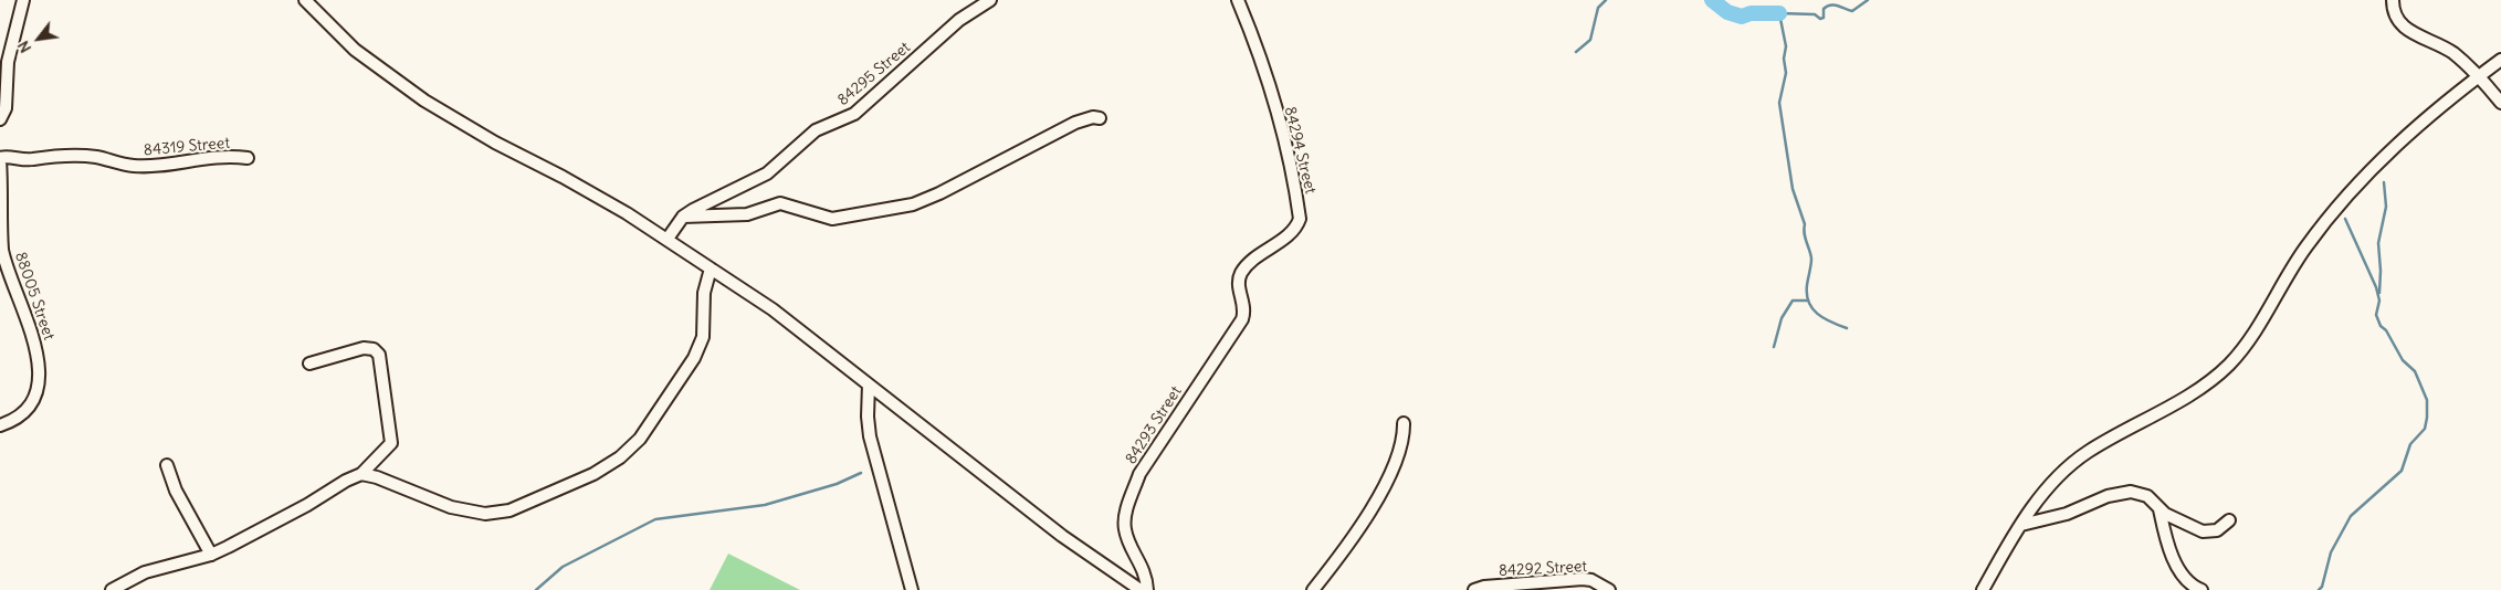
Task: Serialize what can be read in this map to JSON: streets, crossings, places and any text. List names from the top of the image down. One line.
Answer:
{"streets":{"street":["84295 Street","84319 Street","84294 Street","88005 Street","84293 Street","84292 Street"]},"crossings":[["84319 Street","88005 Street"],["84294 Street","84293 Street"]],"north":"bottom left"}
